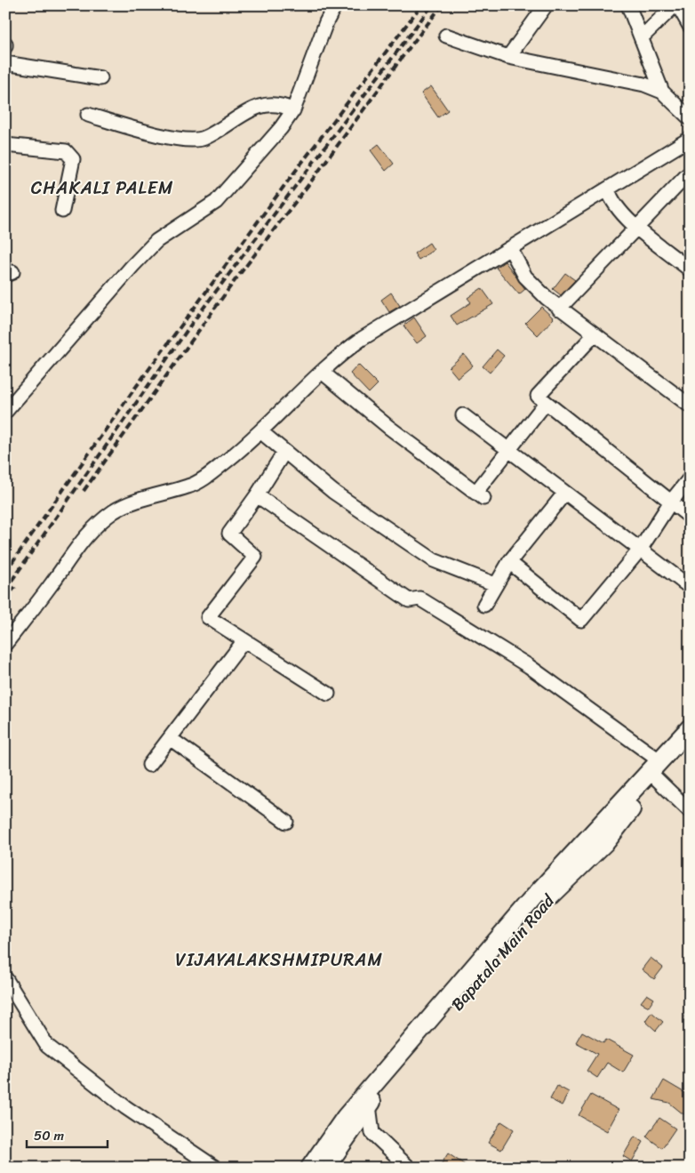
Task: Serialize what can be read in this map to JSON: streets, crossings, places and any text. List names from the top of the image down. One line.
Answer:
{"streets":{"main road":["Bapatala Main Road"]},"districts":["CHAKALI PALEM","VIJAYALAKSHMIPURAM"],"scale_bar":"50 m"}
